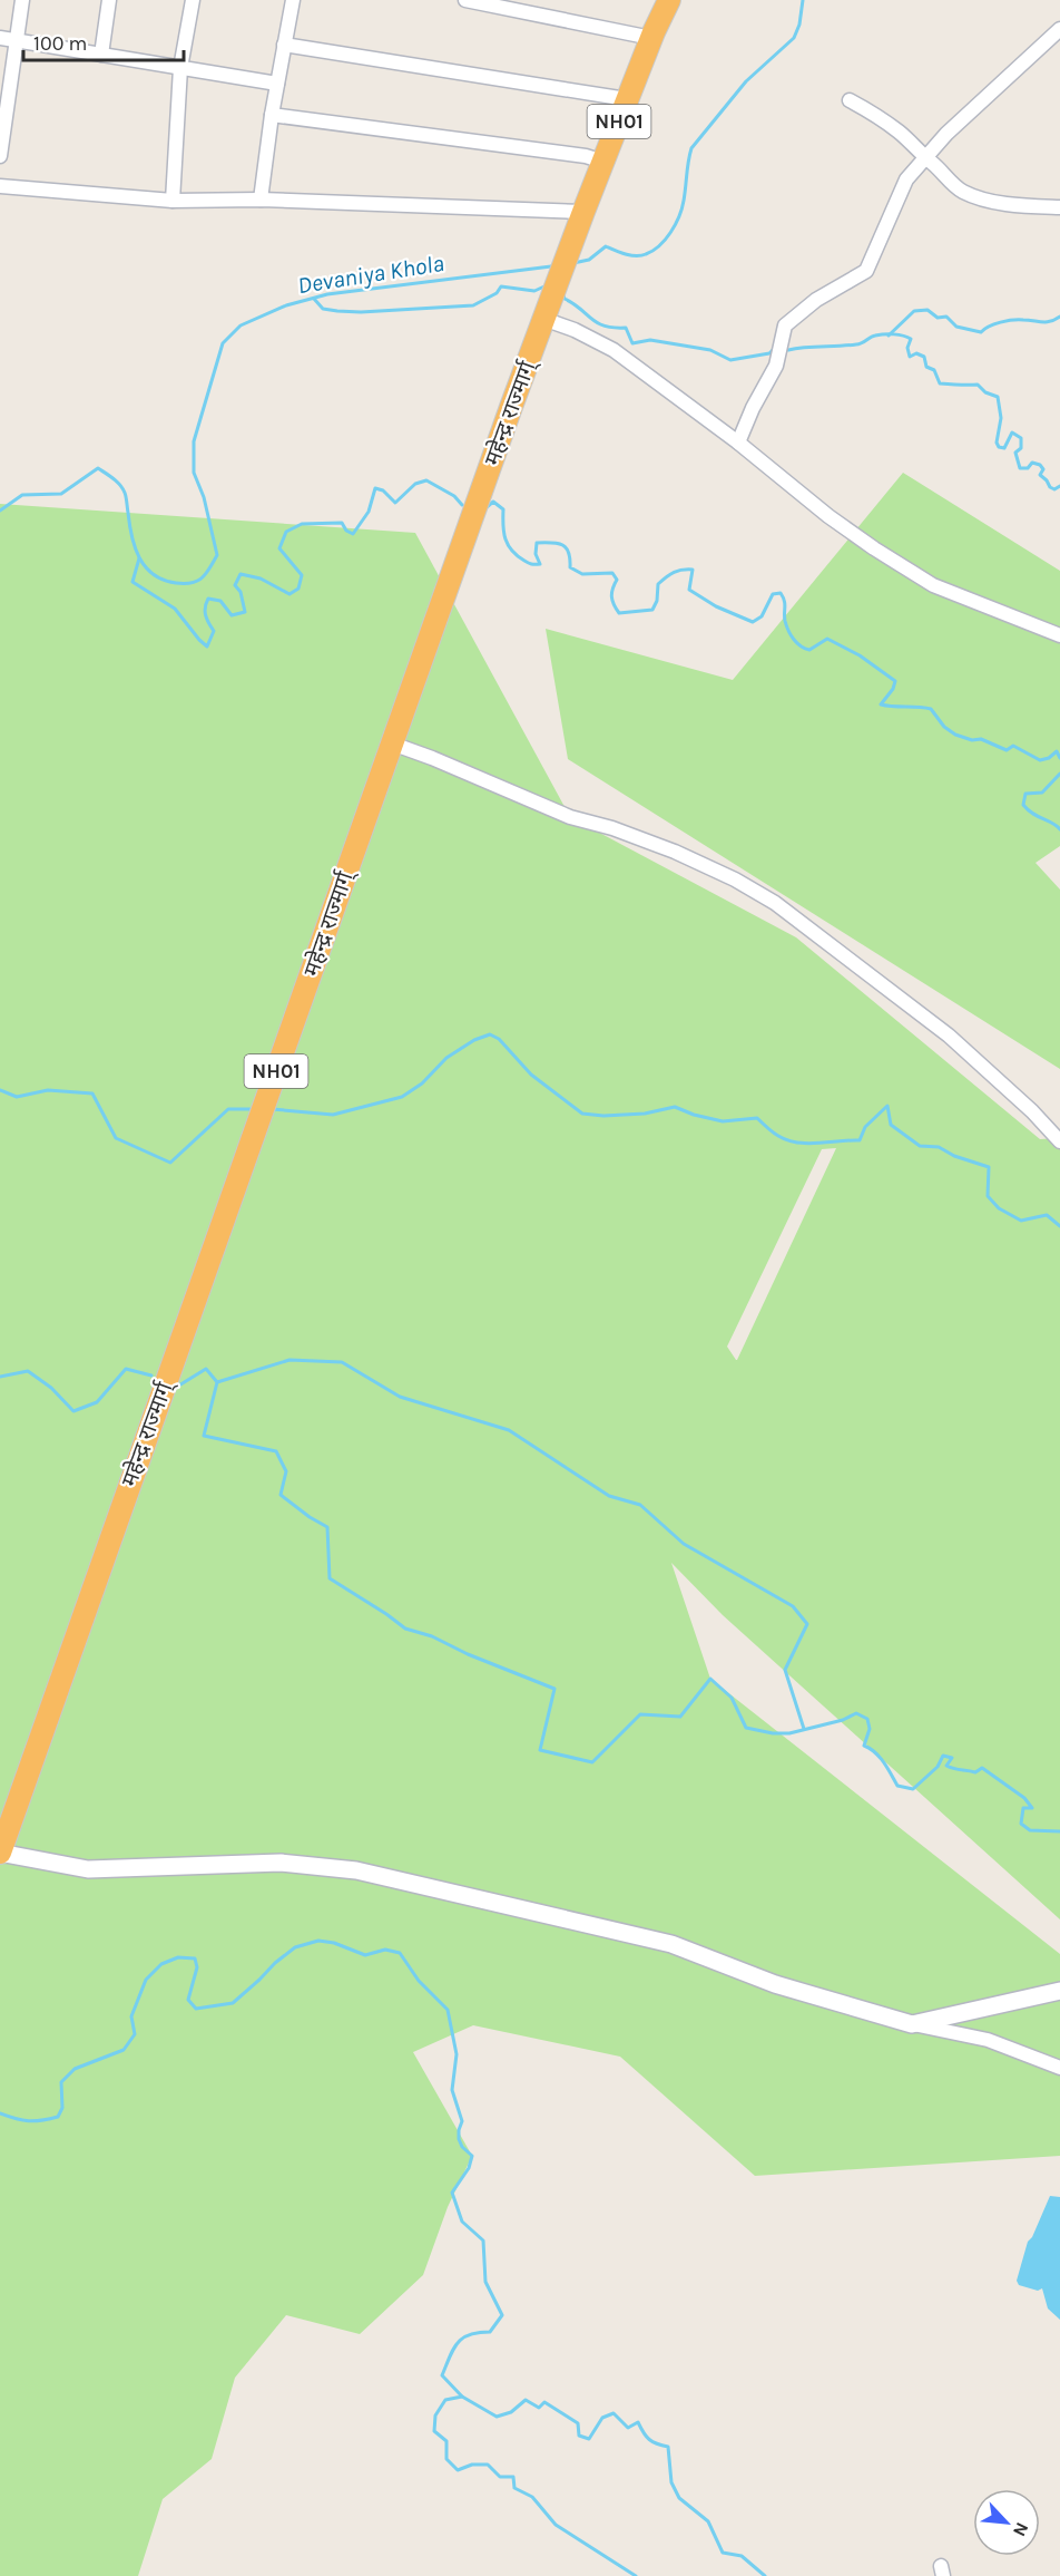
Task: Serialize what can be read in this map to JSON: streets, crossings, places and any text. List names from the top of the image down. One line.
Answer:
{"streets":{"highway":["NH01","महेन्द्र राज्मार्ग्"]},"water":["Devaniya Khola"],"scale_bar":"100 m","north":"bottom right"}
